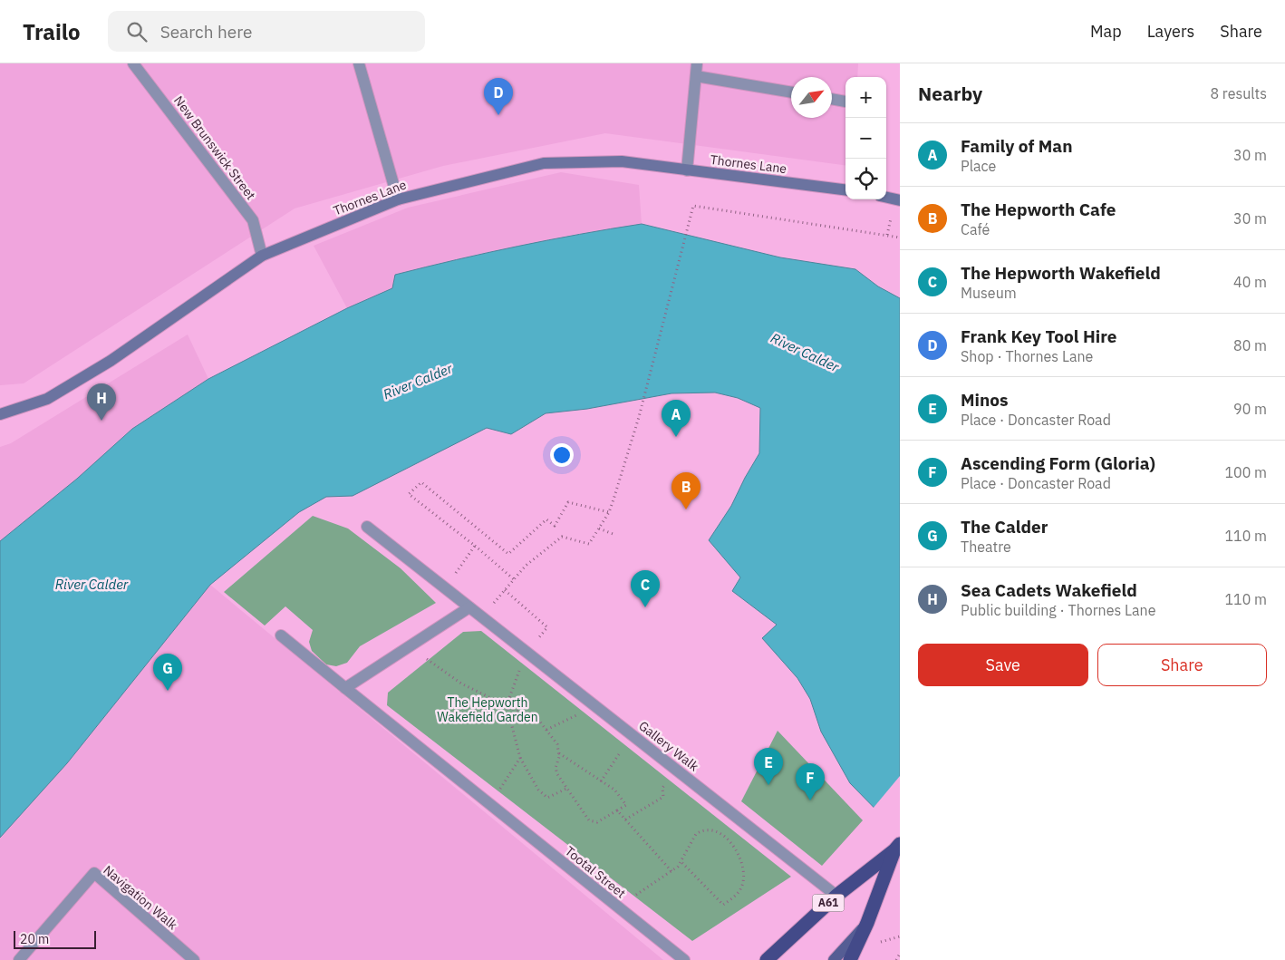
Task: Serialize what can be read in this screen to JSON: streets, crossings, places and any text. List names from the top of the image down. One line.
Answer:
{"streets":{"highway":["A61"],"street":["Thornes Lane"],"lane":["New Brunswick Street","Gallery Walk","Tootal Street","Navigation Walk"]},"crossings":[["New Brunswick Street","Thornes Lane"],["Gallery Walk","A61"]],"water":["River Calder"],"parks":["The Hepworth Wakefield Garden"],"scale_bar":"20 m","north":"top right","page":{"header":"Trailo","search":"Search here","nav":["Map","Layers","Share"],"heading":["Nearby","8 results"],"map_buttons":["+","−"],"pins":["D","H","A","B","C","G","E","F"],"list":[{"mark":"A","name":"Family of Man","note":"Place","value":"30 m"},{"mark":"B","name":"The Hepworth Cafe","note":"Café","value":"30 m"},{"mark":"C","name":"The Hepworth Wakefield","note":"Museum","value":"40 m"},{"mark":"D","name":"Frank Key Tool Hire","note":"Shop · Thornes Lane","value":"80 m"},{"mark":"E","name":"Minos","note":"Place · Doncaster Road","value":"90 m"},{"mark":"F","name":"Ascending Form (Gloria)","note":"Place · Doncaster Road","value":"100 m"},{"mark":"G","name":"The Calder","note":"Theatre","value":"110 m"},{"mark":"H","name":"Sea Cadets Wakefield","note":"Public building · Thornes Lane","value":"110 m"}],"buttons":["Save","Share"],"scale":"20 m"}}
